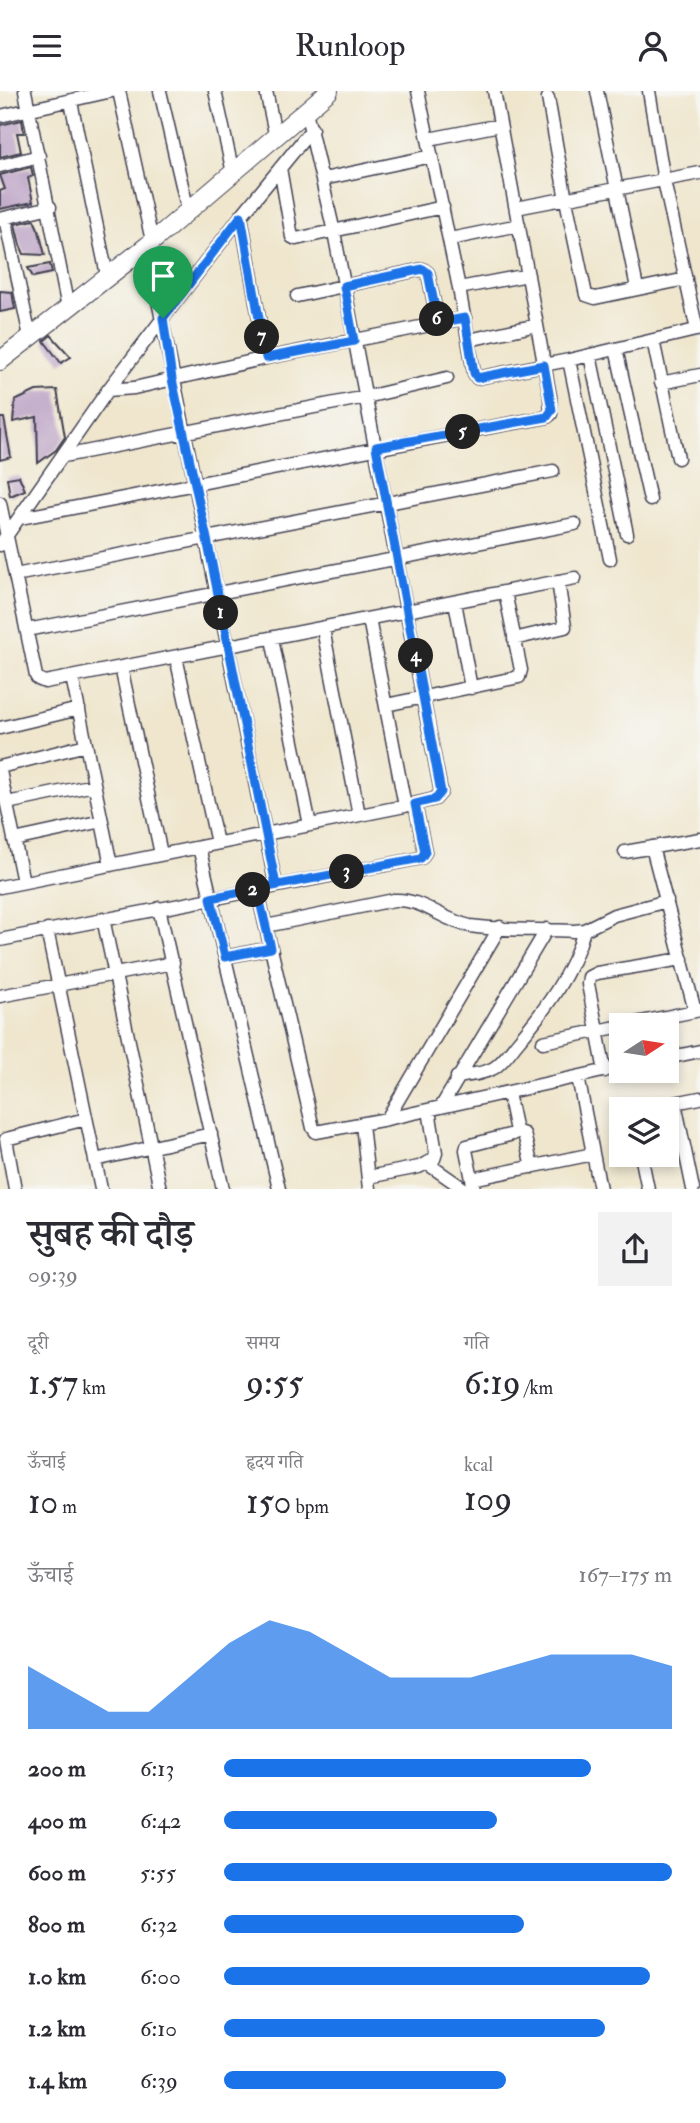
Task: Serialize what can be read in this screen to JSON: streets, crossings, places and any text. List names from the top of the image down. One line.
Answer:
{"north":"right","page":{"header":"Runloop","pins":["6","7","5","1","4","3","2"],"heading":["सुबह की दौड़","09:39"],"stats":[["दूरी","1.57 km"],["समय","9:55"],["गति","6:19 /km"],["ऊँचाई","10 m"],["हृदय गति","150 bpm"],["kcal","109"]],"chart":["ऊँचाई","167–175 m"],"list":[{"name":"200 m","note":"6:13"},{"name":"400 m","note":"6:42"},{"name":"600 m","note":"5:55"},{"name":"800 m","note":"6:32"},{"name":"1.0 km","note":"6:00"},{"name":"1.2 km","note":"6:10"},{"name":"1.4 km","note":"6:39"}]}}
